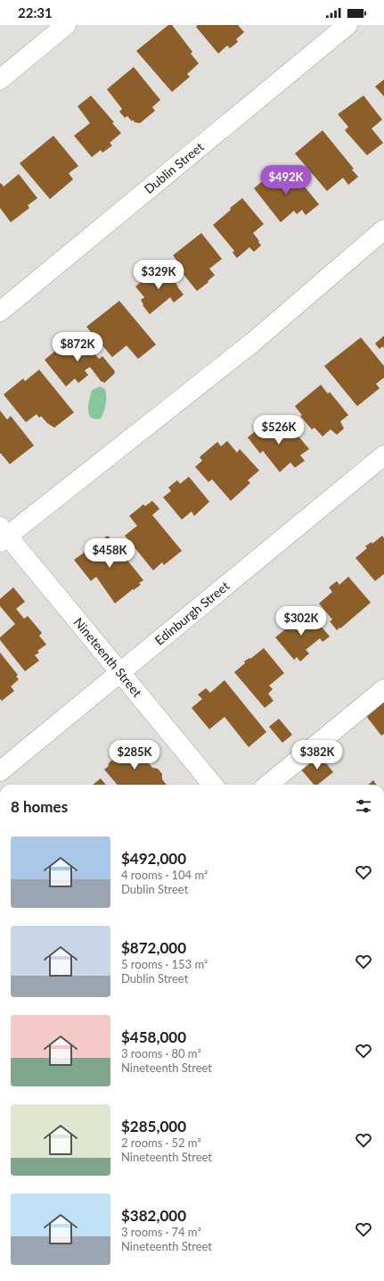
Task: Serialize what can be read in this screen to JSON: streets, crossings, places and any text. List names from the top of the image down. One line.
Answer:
{"streets":{"street":["Dublin Street","Edinburgh Street","Nineteenth Street"]},"crossings":[["Edinburgh Street","Nineteenth Street"]],"page":{"status":"22:31","price":["$492K","$329K","$872K","$526K","$458K","$302K","$285K","$382K"],"heading":"8 homes","list":[{"name":"$492,000","note":"4 rooms · 104 m² · Dublin Street"},{"name":"$872,000","note":"5 rooms · 153 m² · Dublin Street"},{"name":"$458,000","note":"3 rooms · 80 m² · Nineteenth Street"},{"name":"$285,000","note":"2 rooms · 52 m² · Nineteenth Street"},{"name":"$382,000","note":"3 rooms · 74 m² · Nineteenth Street"}]}}
